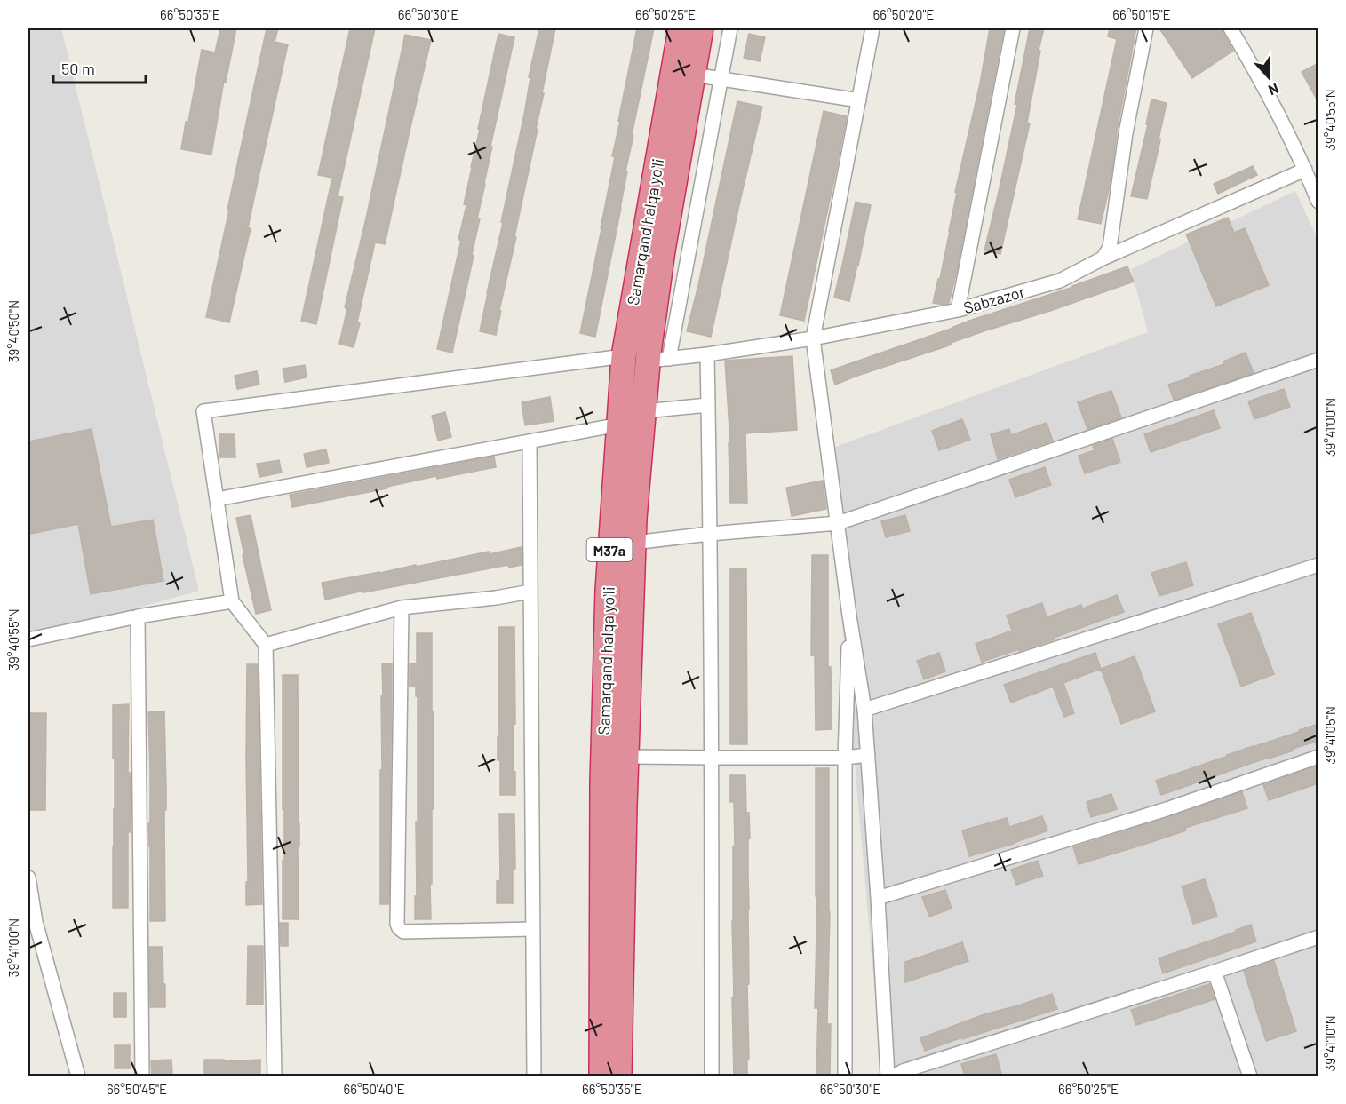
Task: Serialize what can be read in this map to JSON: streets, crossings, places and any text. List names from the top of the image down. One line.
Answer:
{"streets":{"highway":["Samarqand halqa yoʻli","M37a"],"street":["Sabzazor"]},"crossings":[["Samarqand halqa yoʻli","Sabzazor"]],"scale_bar":"50 m","north":"bottom","coordinates":["66°50'35\"E","66°50'30\"E","66°50'25\"E","66°50'20\"E","66°50'15\"E","39°40'55\"N","39°40'50\"N","39°41'00\"N","39°41'05\"N","39°41'10\"N","66°50'45\"E","66°50'40\"E"]}
